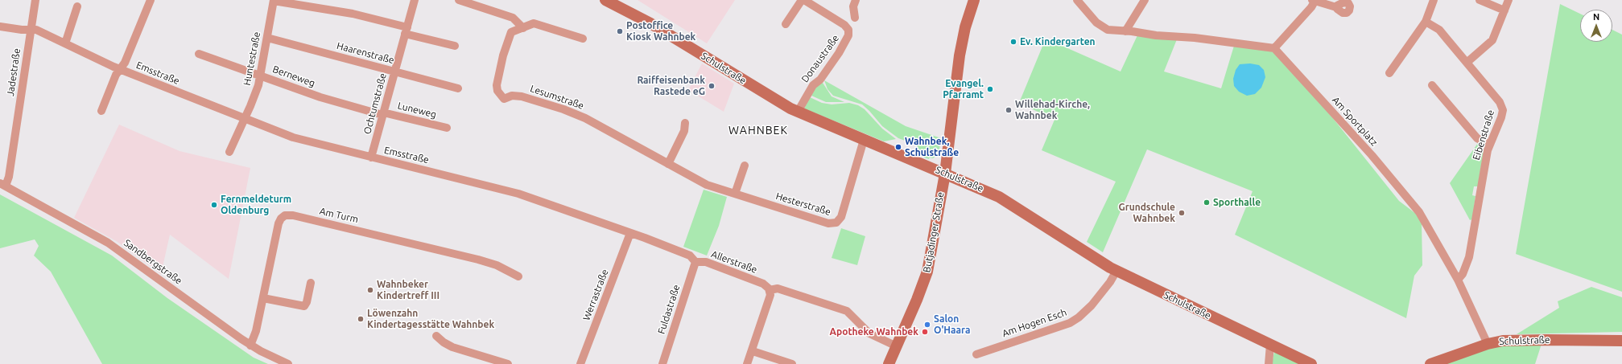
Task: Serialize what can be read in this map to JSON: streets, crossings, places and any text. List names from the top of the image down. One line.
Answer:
{"streets":{"street":["Haarenstraße","Huntestraße","Donaustraße","Schulstraße","Jadestraße","Emsstraße","Berneweg","Lesumstraße","Ochtumstraße","Luneweg","Am Sportplatz","Eibenstraße","Hesterstraße","Am Turm","Butjadinger Straße","Sandbergstraße","Allerstraße","Werrastraße","Fuldastraße","Am Hogen Esch"]},"crossings":[["Haarenstraße","Huntestraße"],["Haarenstraße","Ochtumstraße"],["Huntestraße","Emsstraße"],["Huntestraße","Berneweg"],["Donaustraße","Schulstraße"],["Schulstraße","Am Sportplatz"],["Schulstraße","Hesterstraße"],["Schulstraße","Butjadinger Straße"],["Schulstraße","Am Hogen Esch"],["Jadestraße","Emsstraße"],["Jadestraße","Sandbergstraße"],["Emsstraße","Ochtumstraße"],["Emsstraße","Allerstraße"],["Berneweg","Ochtumstraße"],["Berneweg","Luneweg"],["Lesumstraße","Hesterstraße"],["Ochtumstraße","Luneweg"],["Am Sportplatz","Eibenstraße"],["Am Turm","Sandbergstraße"],["Allerstraße","Werrastraße"],["Allerstraße","Fuldastraße"]],"districts":["WAHNBEK"],"places":["Postoffice Kiosk Wahnbek","Ev. Kindergarten","Raiffeisenbank Rastede eG","Evangel. Pfarramt","Willehad-Kirche, Wahnbek","Wahnbek, Schulstraße","Sporthalle","Fernmeldeturm Oldenburg","Grundschule Wahnbek","Wahnbeker Kindertreff III","Löwenzahn Kindertagesstätte Wahnbek","Salon O'Haara","Apotheke Wahnbek"],"north":"top"}
